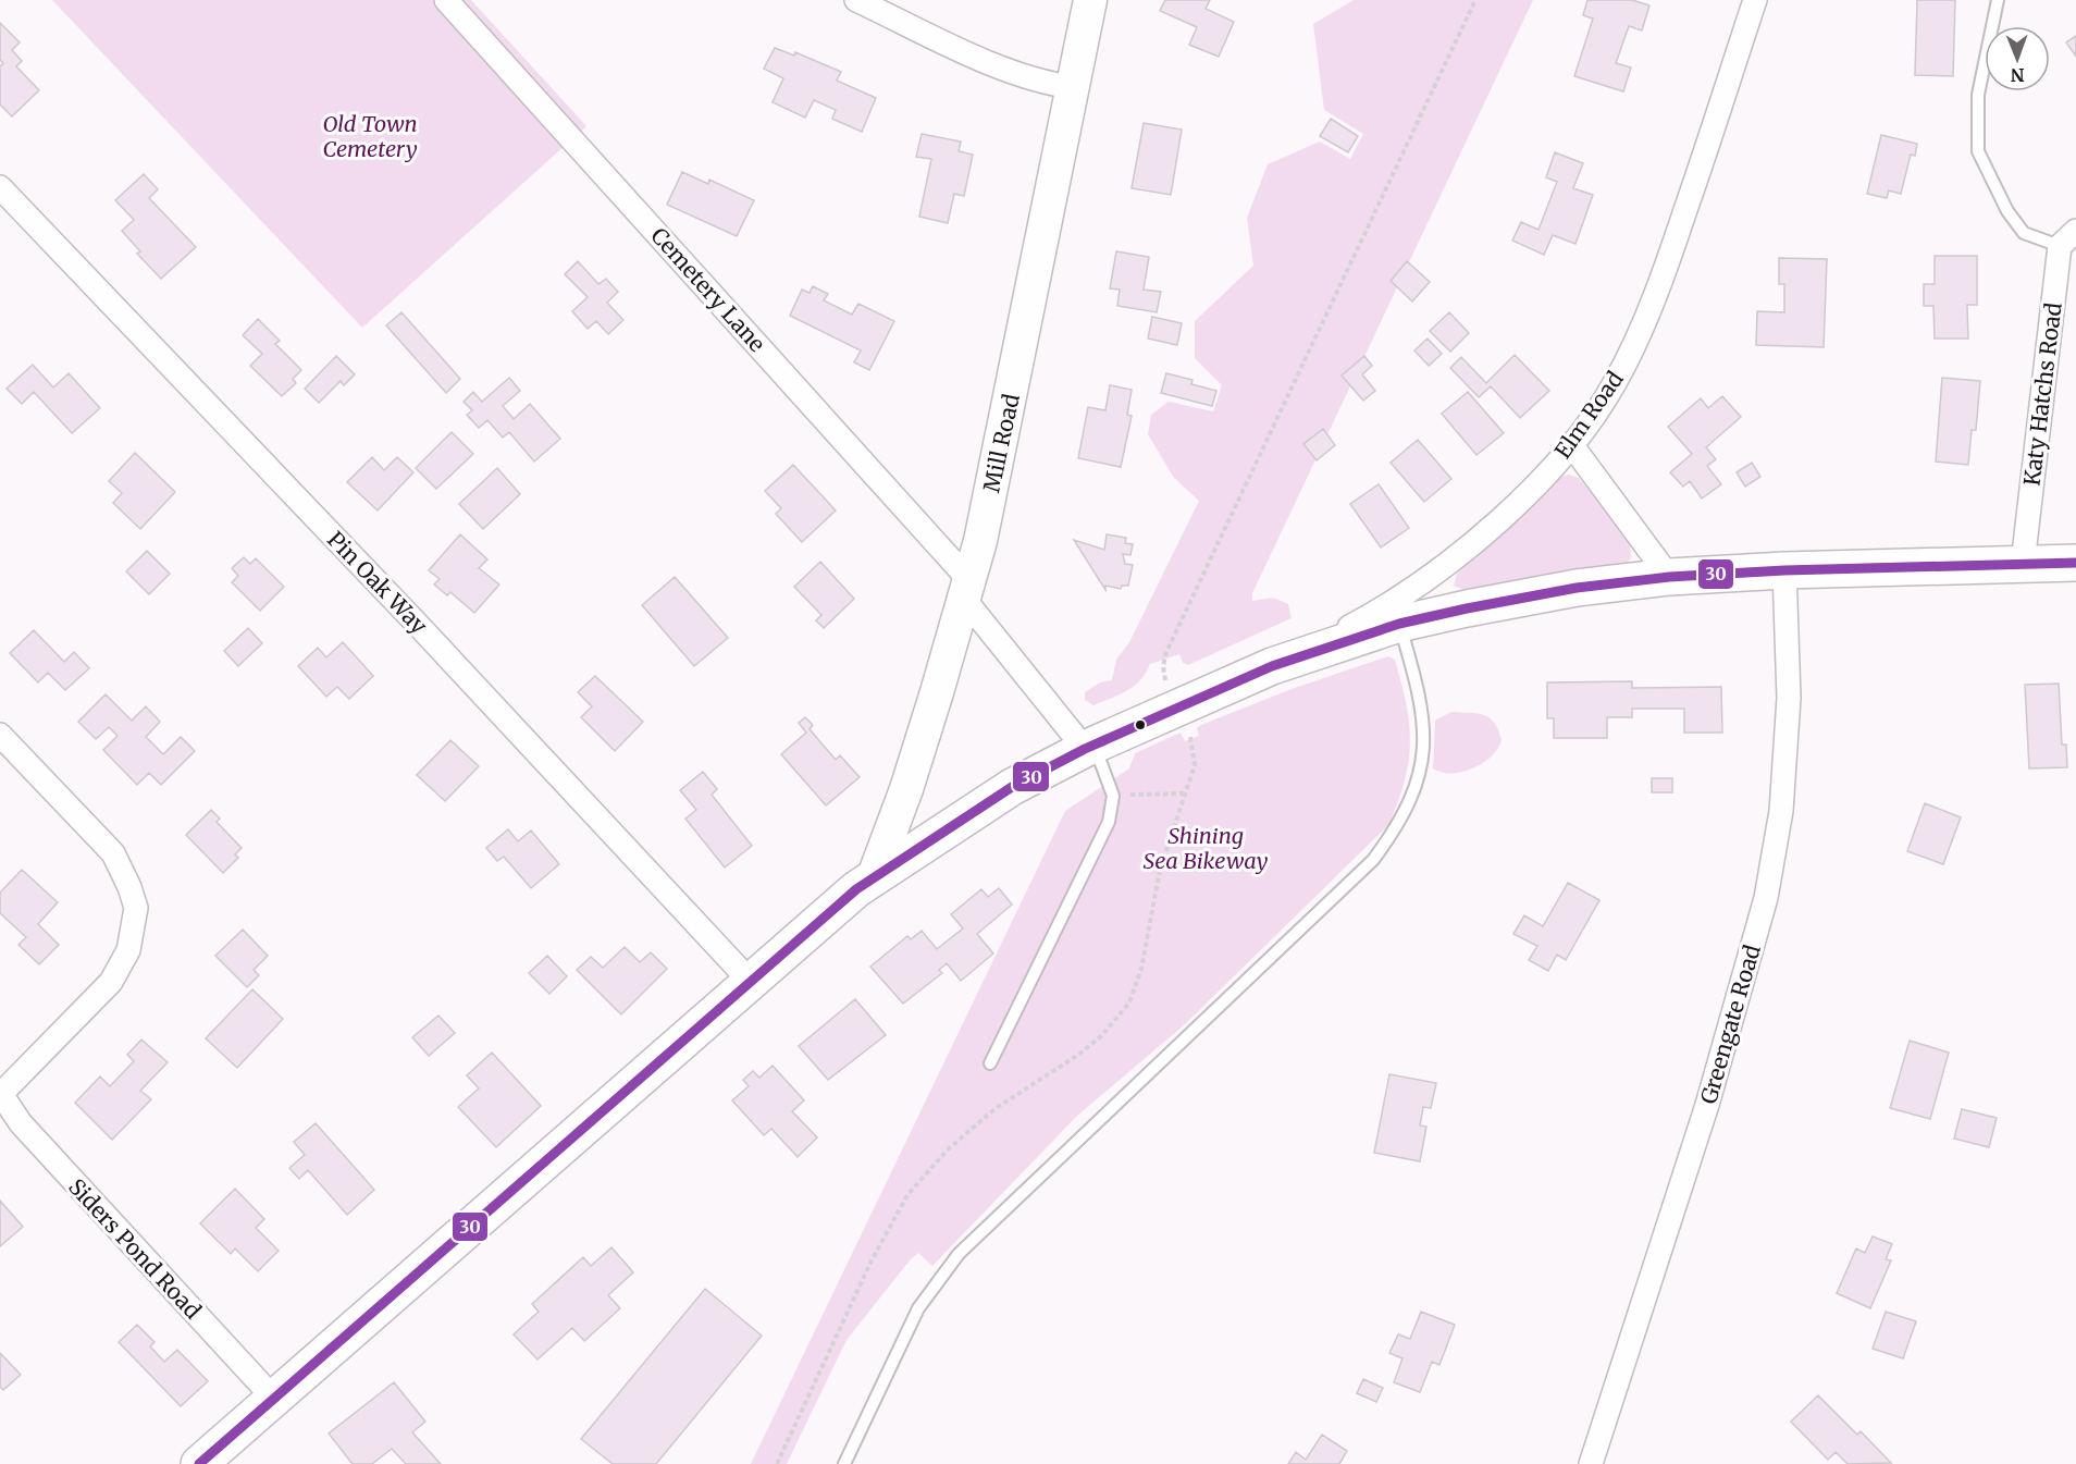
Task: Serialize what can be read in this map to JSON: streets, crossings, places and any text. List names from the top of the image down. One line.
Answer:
{"streets":{"street":["Cemetery Lane","Katy Hatchs Road","Elm Road","Mill Road","Pin Oak Way","Greengate Road","Siders Pond Road"]},"crossings":[["Cemetery Lane","Mill Road"]],"parks":["Old Town Cemetery","Shining Sea Bikeway"],"lines":["transit line 30"],"north":"bottom"}
